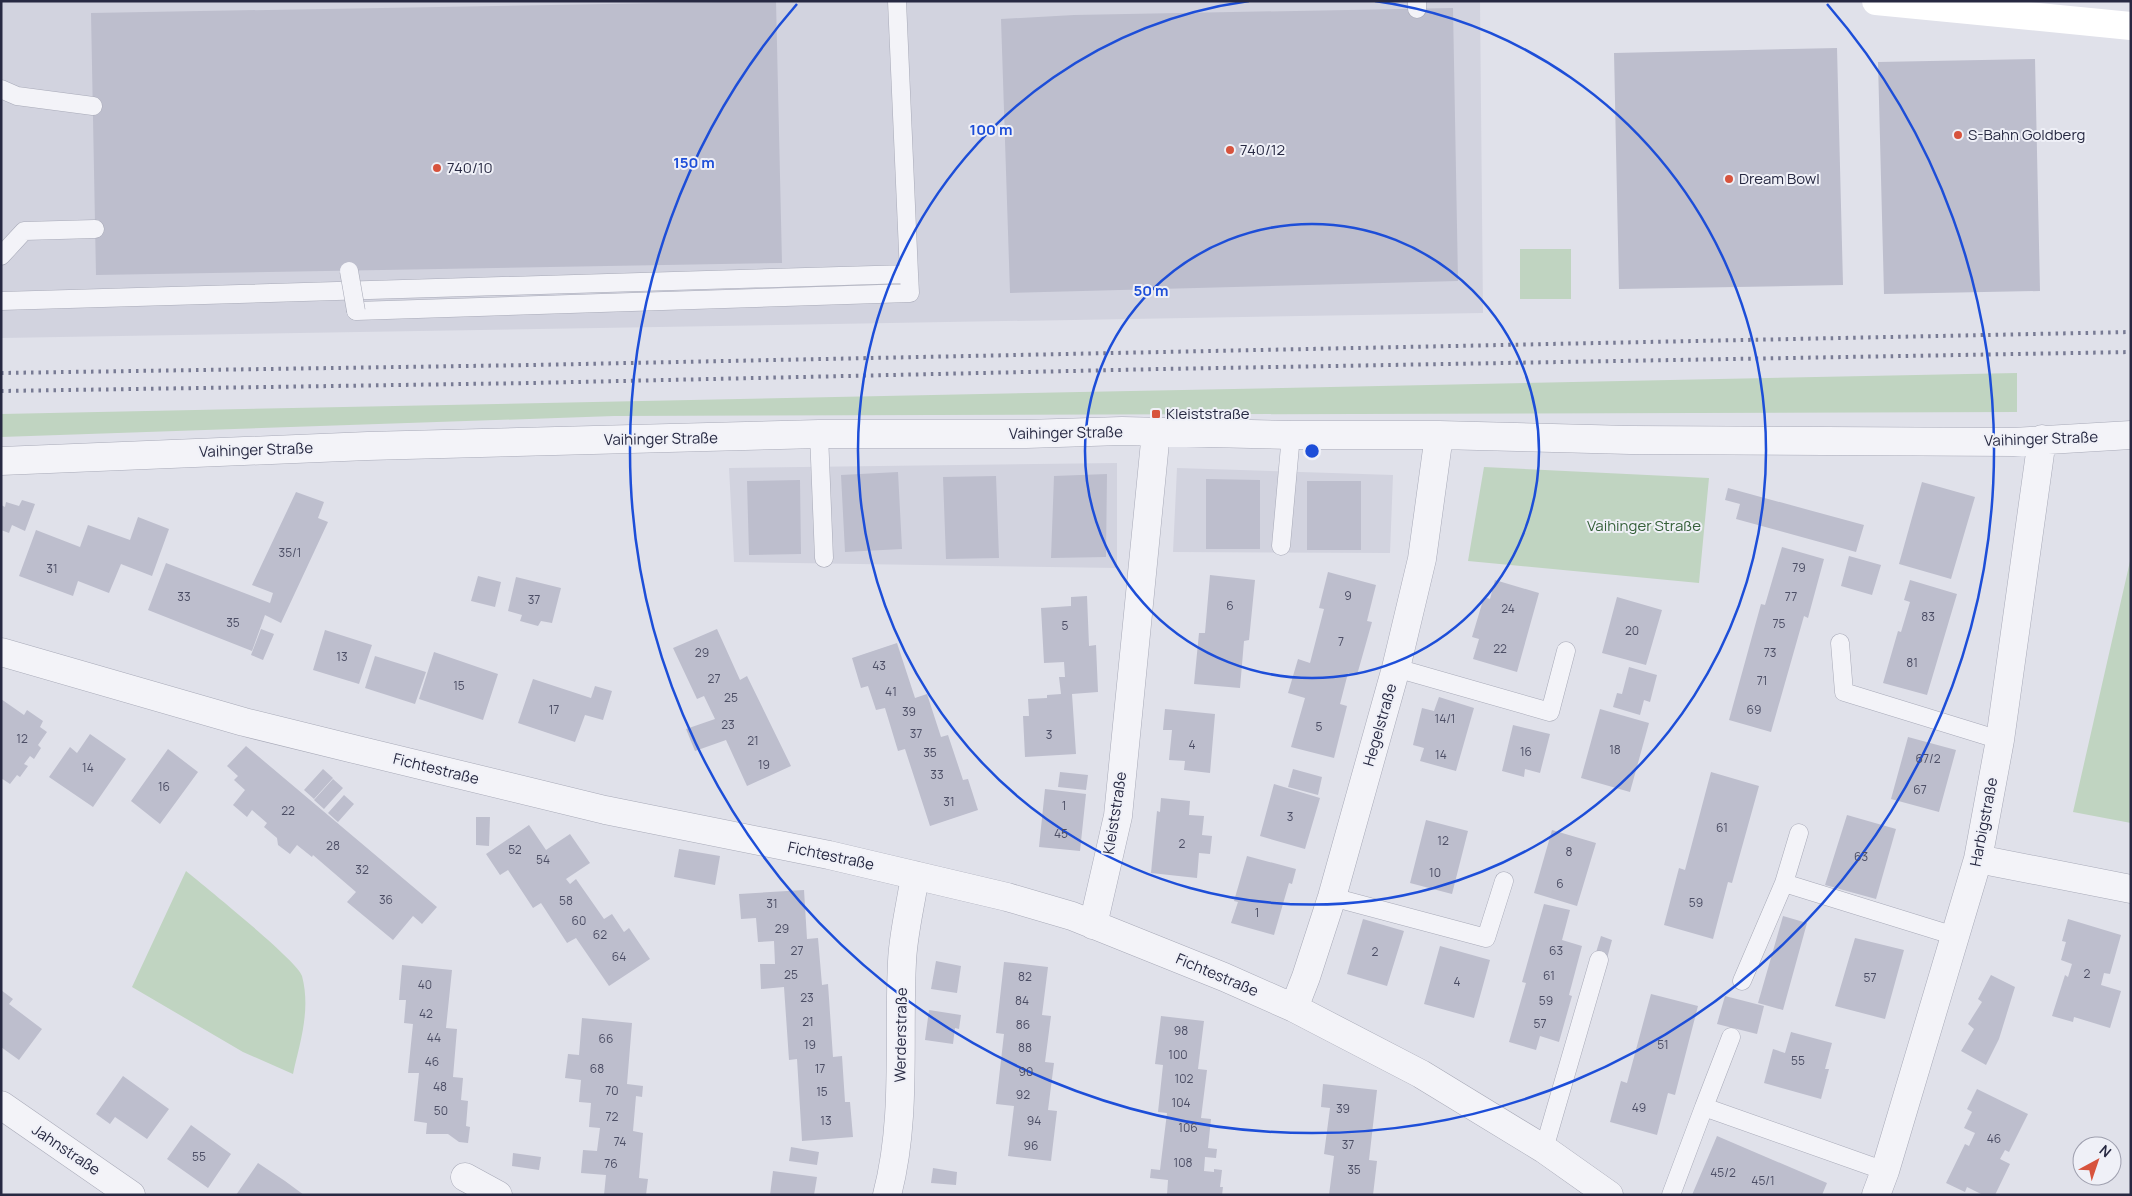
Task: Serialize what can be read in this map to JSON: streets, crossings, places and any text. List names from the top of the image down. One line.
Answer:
{"streets":{"street":["Vaihinger Straße","Hegelstraße","Fichtestraße","Kleiststraße","Harbigstraße","Werderstraße","Jahnstraße"]},"crossings":[["Vaihinger Straße","Hegelstraße"],["Vaihinger Straße","Kleiststraße"],["Vaihinger Straße","Harbigstraße"],["Hegelstraße","Fichtestraße"],["Fichtestraße","Kleiststraße"],["Fichtestraße","Werderstraße"]],"parks":["Vaihinger Straße"],"places":{"other":["S-Bahn Goldberg","740/12","740/10","Dream Bowl"],"transit":["Kleiststraße"]},"house_numbers":["35/1","79","31","9","33","77","37","6","24","83","35","75","5","20","7","22","29","73","13","81","43","27","71","15","41","25","17","69","39","14/1","23","5","37","3","12","21","4","18","16","35","14","67/2","19","14","33","16","67","31","1","22","3","61","45","12","2","28","52","8","63","54","32","10","6","36","58","59","31","1","60","29","62","27","63","2","64","2","25","61","82","57","4","40","23","84","59","42","21","57","86","98","44","66","19","51","88","100","55","46","68","17","90","102","48","70","15","92","104","49","39","50","72","13","94","106","46","74","37","96","55","108","76","35","45/2","45/1"],"north":"top right","rings":["100 m","150 m","50 m"]}
